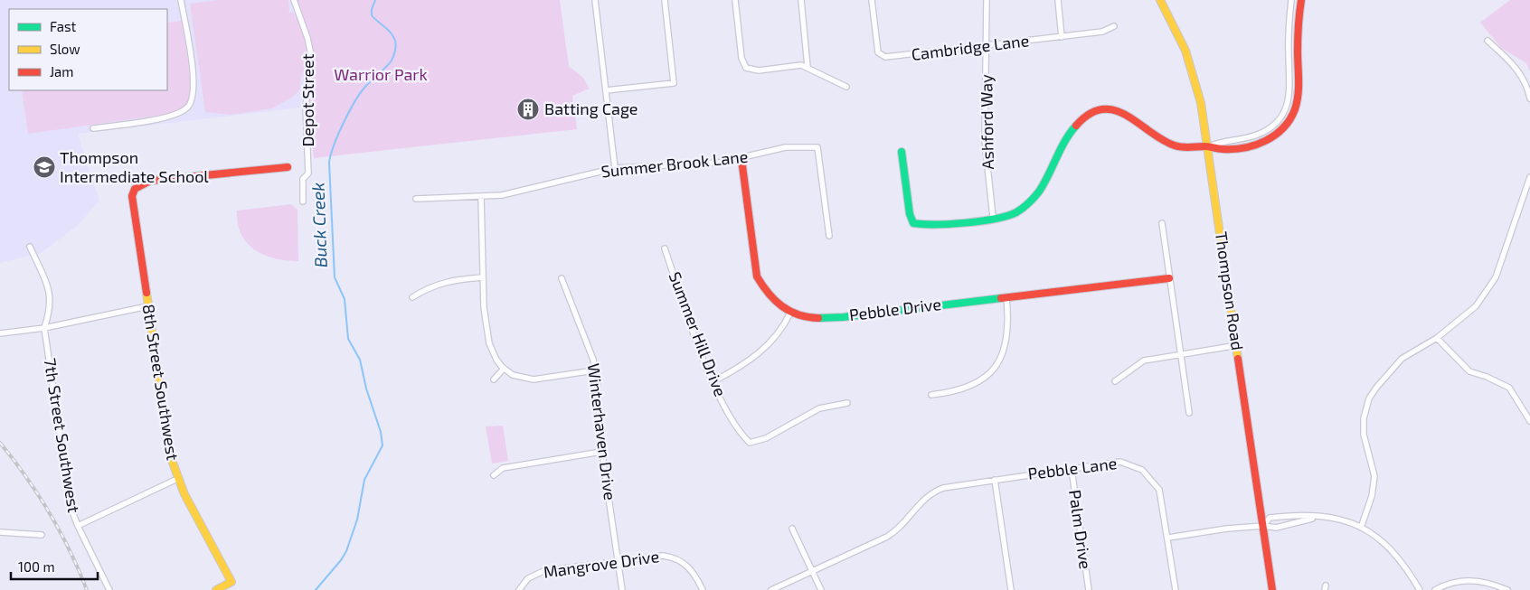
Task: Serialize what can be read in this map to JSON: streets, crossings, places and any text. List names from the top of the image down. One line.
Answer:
{"streets":{"street":["Cambridge Lane","Depot Street","Ashford Way","Summer Brook Lane","Thompson Road","Pebble Drive","Summer Hill Drive","8th Street Southwest","Winterhaven Drive","7th Street Southwest","Pebble Lane","Palm Drive","Mangrove Drive"]},"crossings":[["Cambridge Lane","Ashford Way"],["Summer Brook Lane","Pebble Drive"],["Winterhaven Drive","Mangrove Drive"],["Pebble Lane","Palm Drive"]],"water":["Buck Creek"],"parks":["Warrior Park"],"places":{"building":["Batting Cage"],"school or university":["Thompson Intermediate School"]},"legend":["Fast","Slow","Jam"],"scale_bar":"100 m"}
